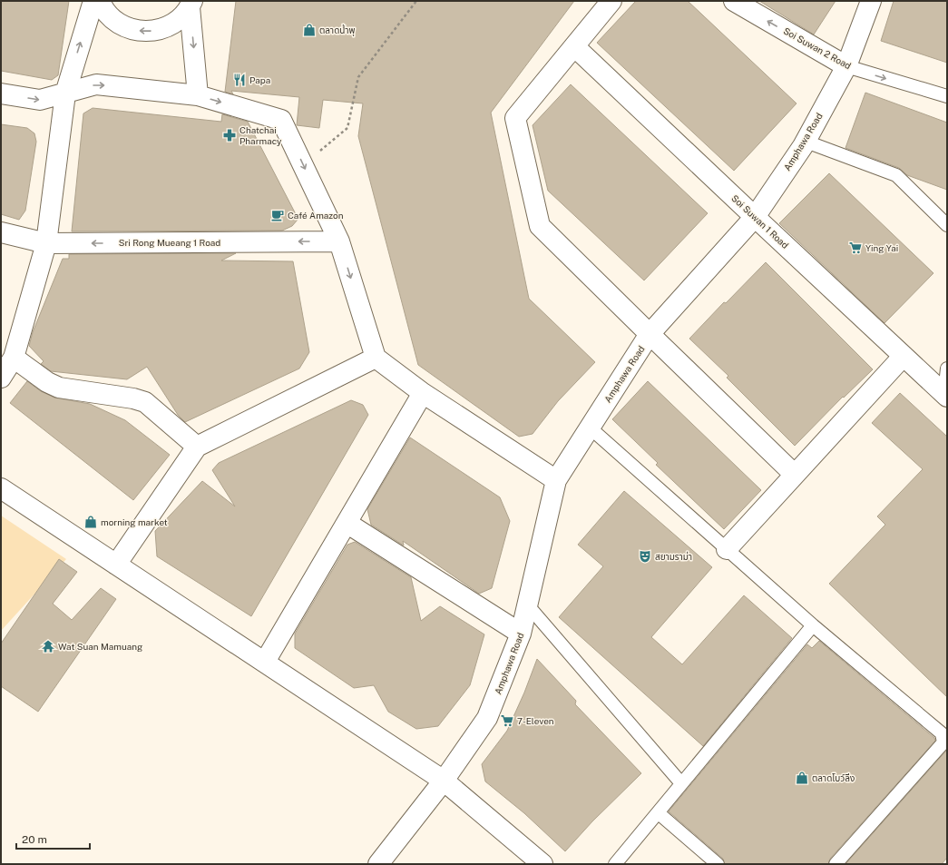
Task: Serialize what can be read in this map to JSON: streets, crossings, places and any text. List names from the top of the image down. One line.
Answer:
{"streets":{"street":["Soi Suwan 2 Road","Amphawa Road","Soi Suwan 1 Road","Sri Rong Mueang 1 Road"]},"crossings":[["Soi Suwan 2 Road","Amphawa Road"],["Amphawa Road","Soi Suwan 1 Road"]],"places":{"shop":["ตลาดน้ำพุ","morning market","ตลาดโบว์ลิ่ง"],"restaurant":["Papa"],"pharmacy":["Chatchai Pharmacy"],"cafe":["Café Amazon"],"supermarket":["Ying Yai","7-Eleven"],"theatre":["สยามราม่า"],"temple":["Wat Suan Mamuang"]},"scale_bar":"20 m"}
